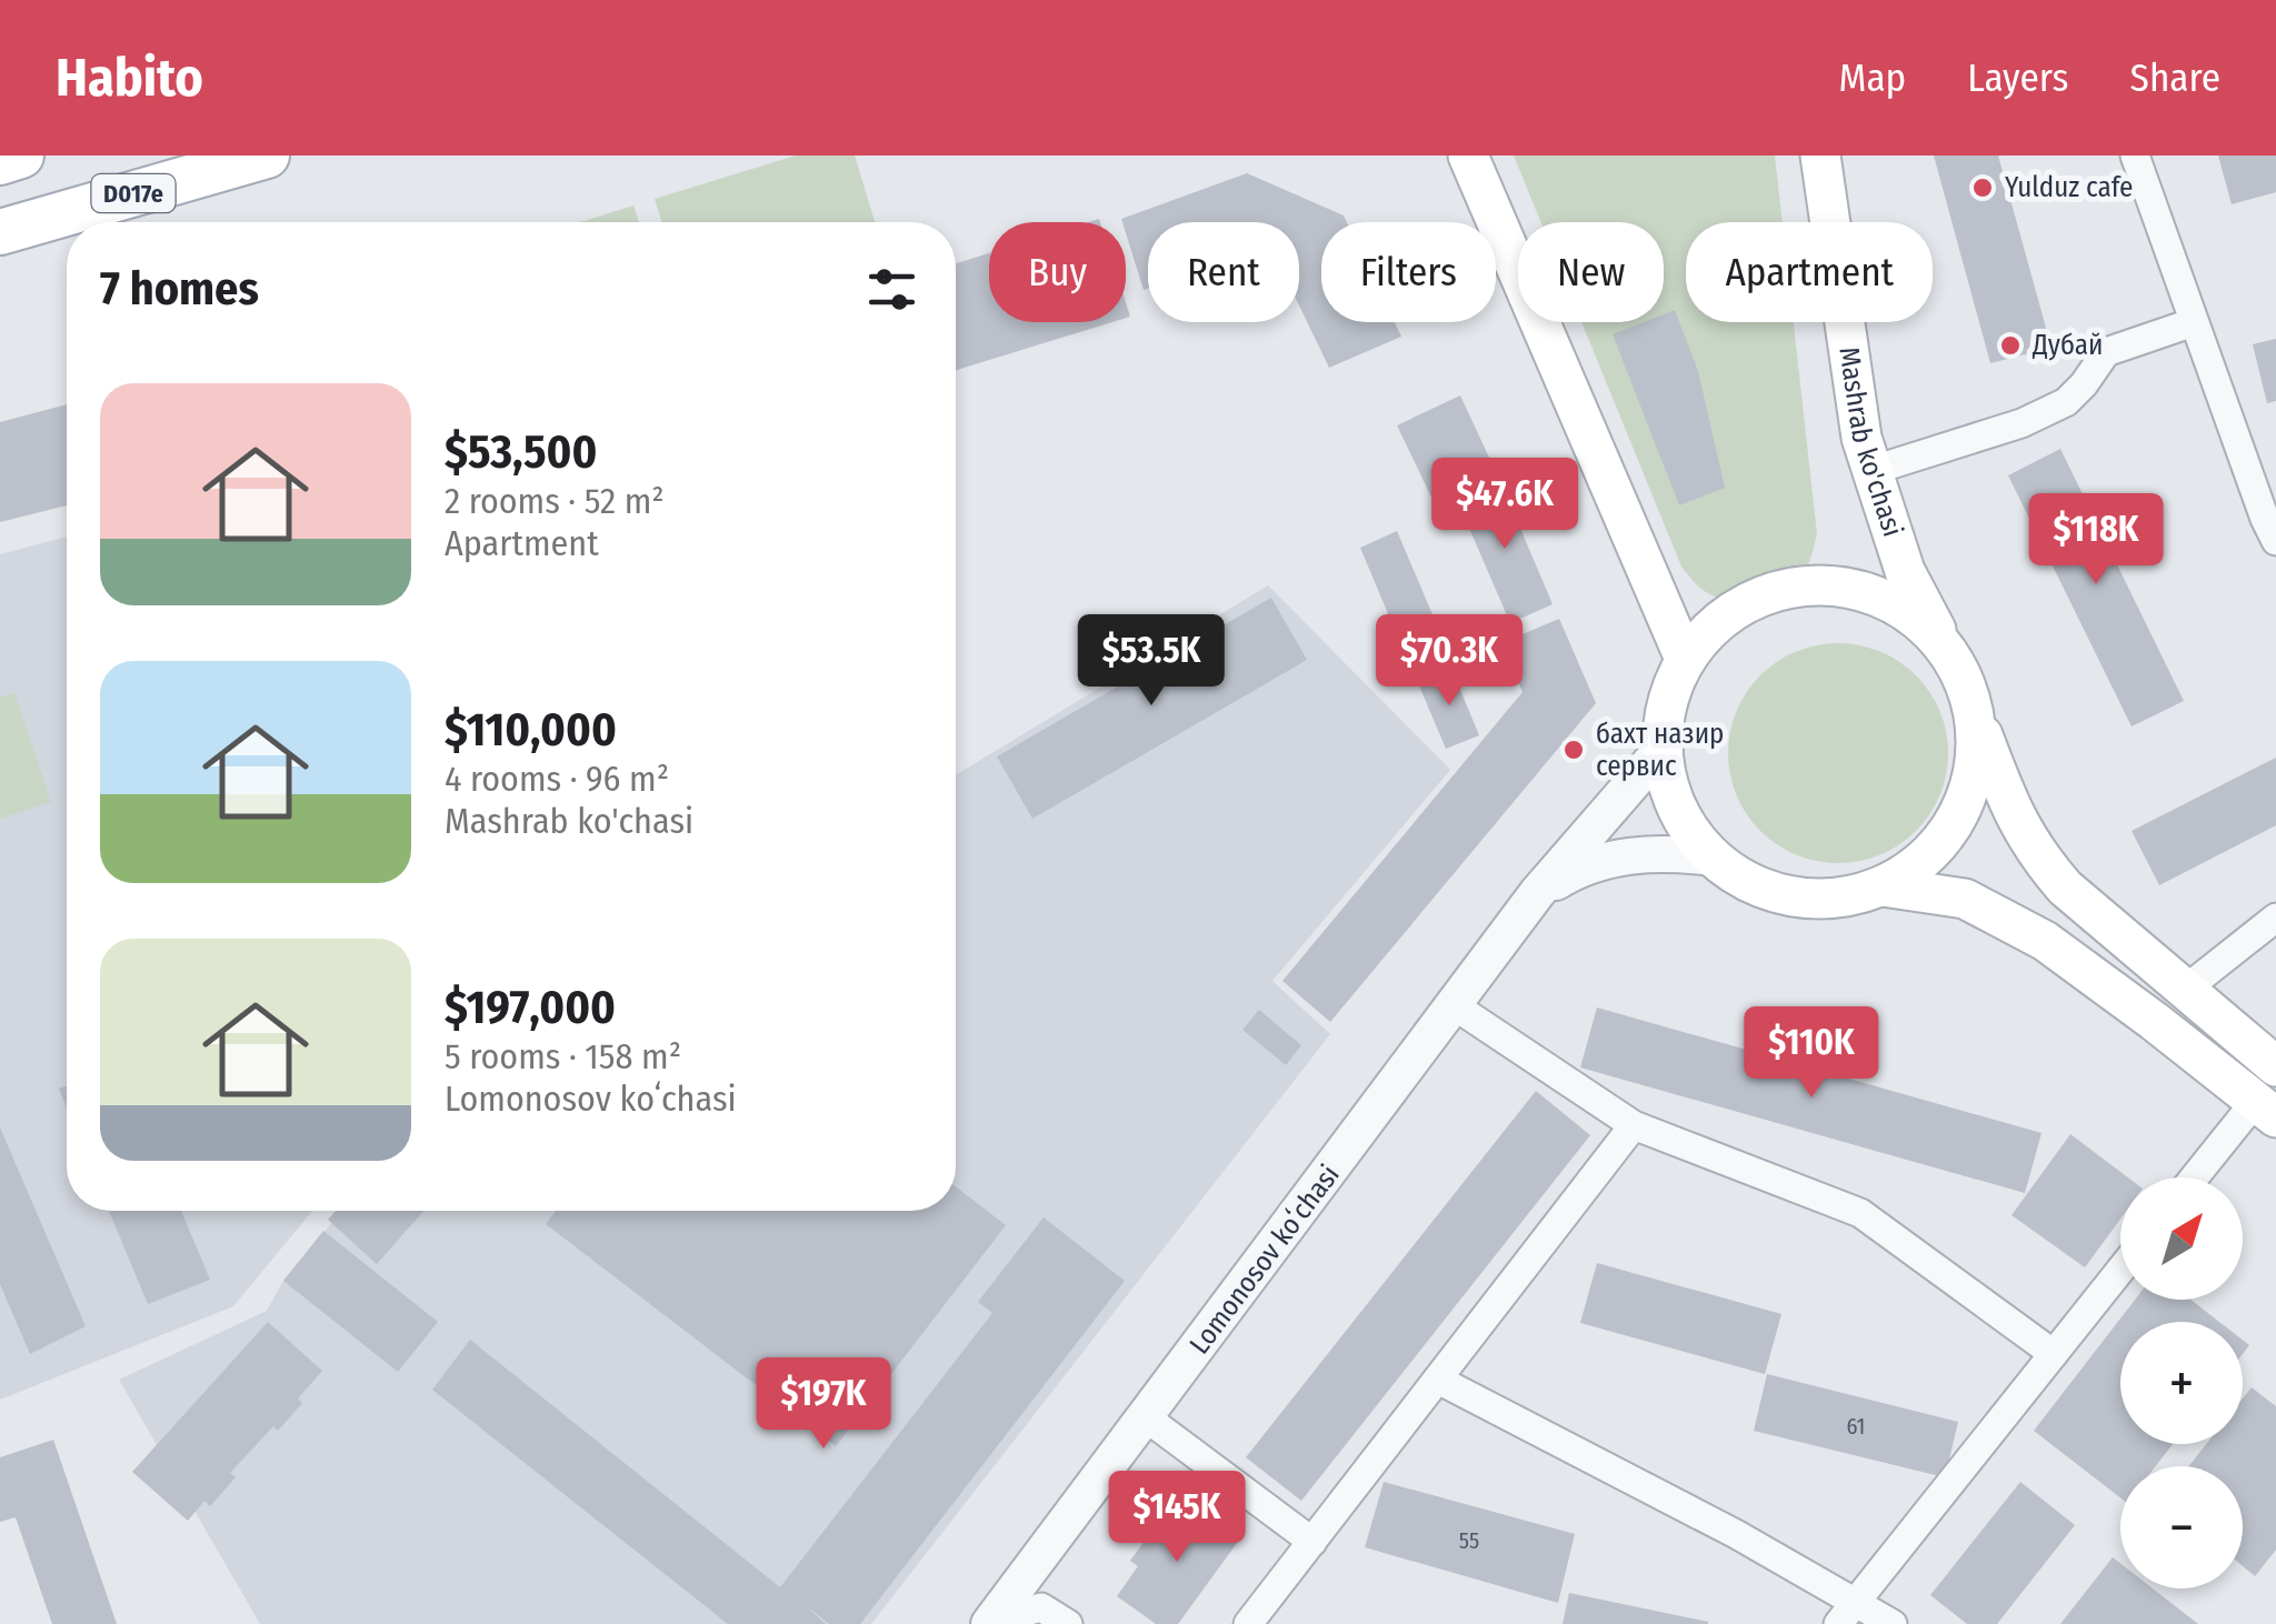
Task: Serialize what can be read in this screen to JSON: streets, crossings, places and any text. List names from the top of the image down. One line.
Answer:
{"streets":{"main road":["D017e","Mashrab ko'chasi"],"street":["Lomonosov koʻchasi"]},"crossings":[["Mashrab ko'chasi","Lomonosov koʻchasi"]],"places":["Yulduz cafe","Дубай","бахт назир сервис"],"house_numbers":["61","55"],"north":"top right","page":{"header":"Habito","nav":["Map","Layers","Share"],"chip":["Buy","Rent","Filters","New","Apartment"],"heading":"7 homes","list":[{"name":"$53,500","note":"2 rooms · 52 m² · Apartment"},{"name":"$110,000","note":"4 rooms · 96 m² · Mashrab ko'chasi"},{"name":"$197,000","note":"5 rooms · 158 m² · Lomonosov koʻchasi"}],"price":["$47.6K","$118K","$53.5K","$70.3K","$110K","$197K","$145K"],"map_buttons":["+","−"]}}
